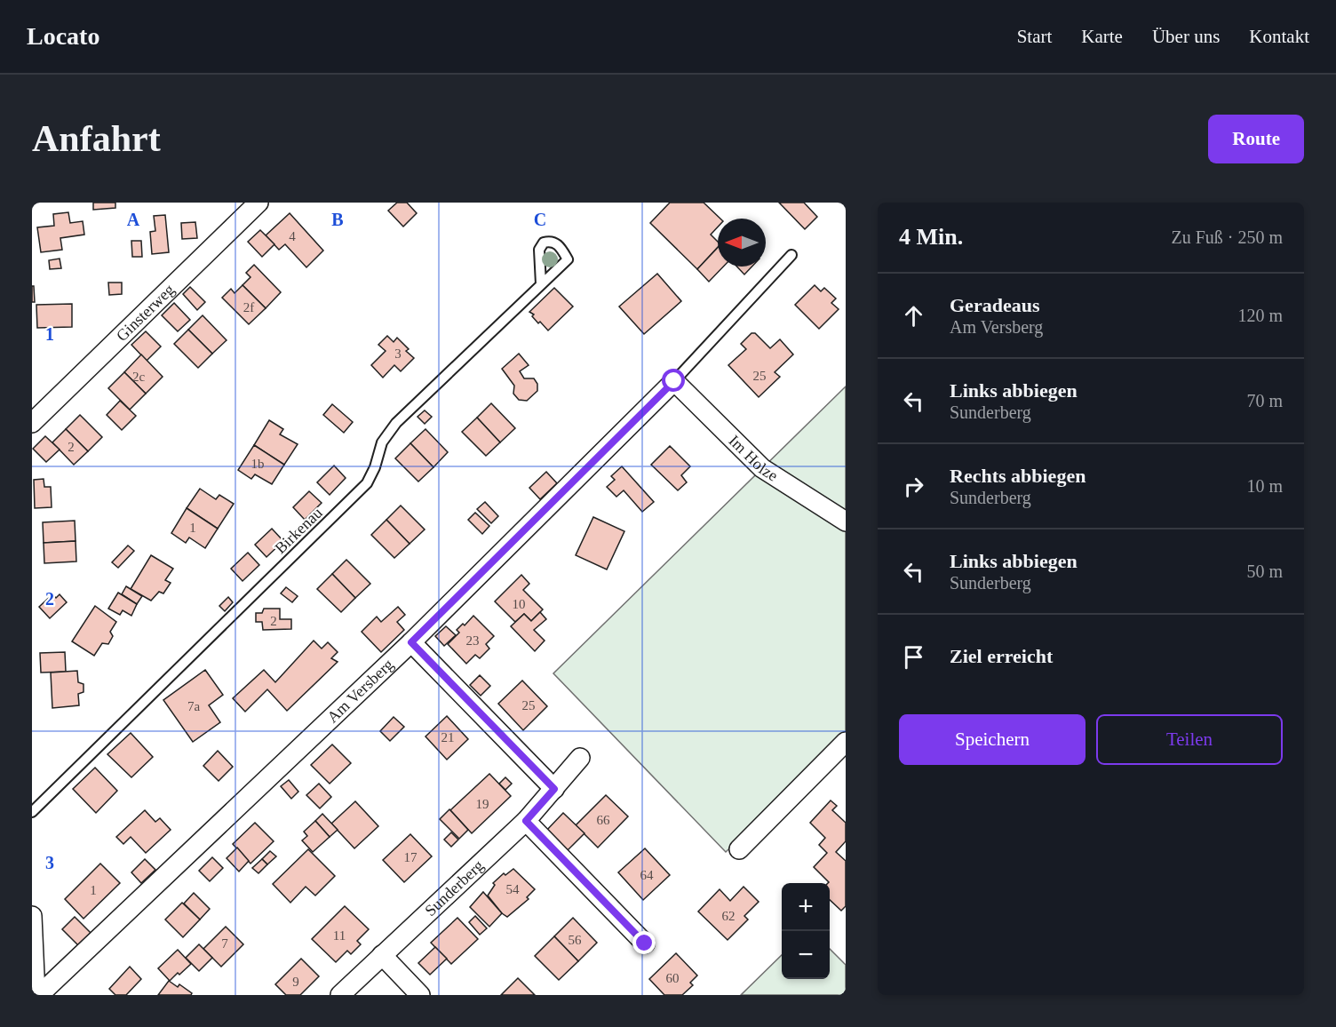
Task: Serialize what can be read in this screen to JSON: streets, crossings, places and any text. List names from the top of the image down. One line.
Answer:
{"streets":{"street":["Ginsterweg","Im Holze","Am Versberg","Sunderberg"],"lane":["Birkenau"]},"crossings":[["Im Holze","Am Versberg"]],"house_numbers":["4","2f","3","25","2c","2","1b","1","10","2","23","25","7a","21","19","66","17","64","54","1","62","11","56","7","60","9"],"north":"left","page":{"header":"Locato","nav":["Start","Karte","Über uns","Kontakt"],"buttons":["Route",["Speichern","Teilen"]],"title":"Anfahrt","heading":["4 Min.","Zu Fuß · 250 m"],"list":[["Geradeaus","Am Versberg","120 m"],["Links abbiegen","Sunderberg","70 m"],["Rechts abbiegen","Sunderberg","10 m"],["Links abbiegen","Sunderberg","50 m"],"Ziel erreicht"],"map_buttons":["+","−"]},"grid":{"columns":["A","B","C"],"rows":["1","2","3"]}}
